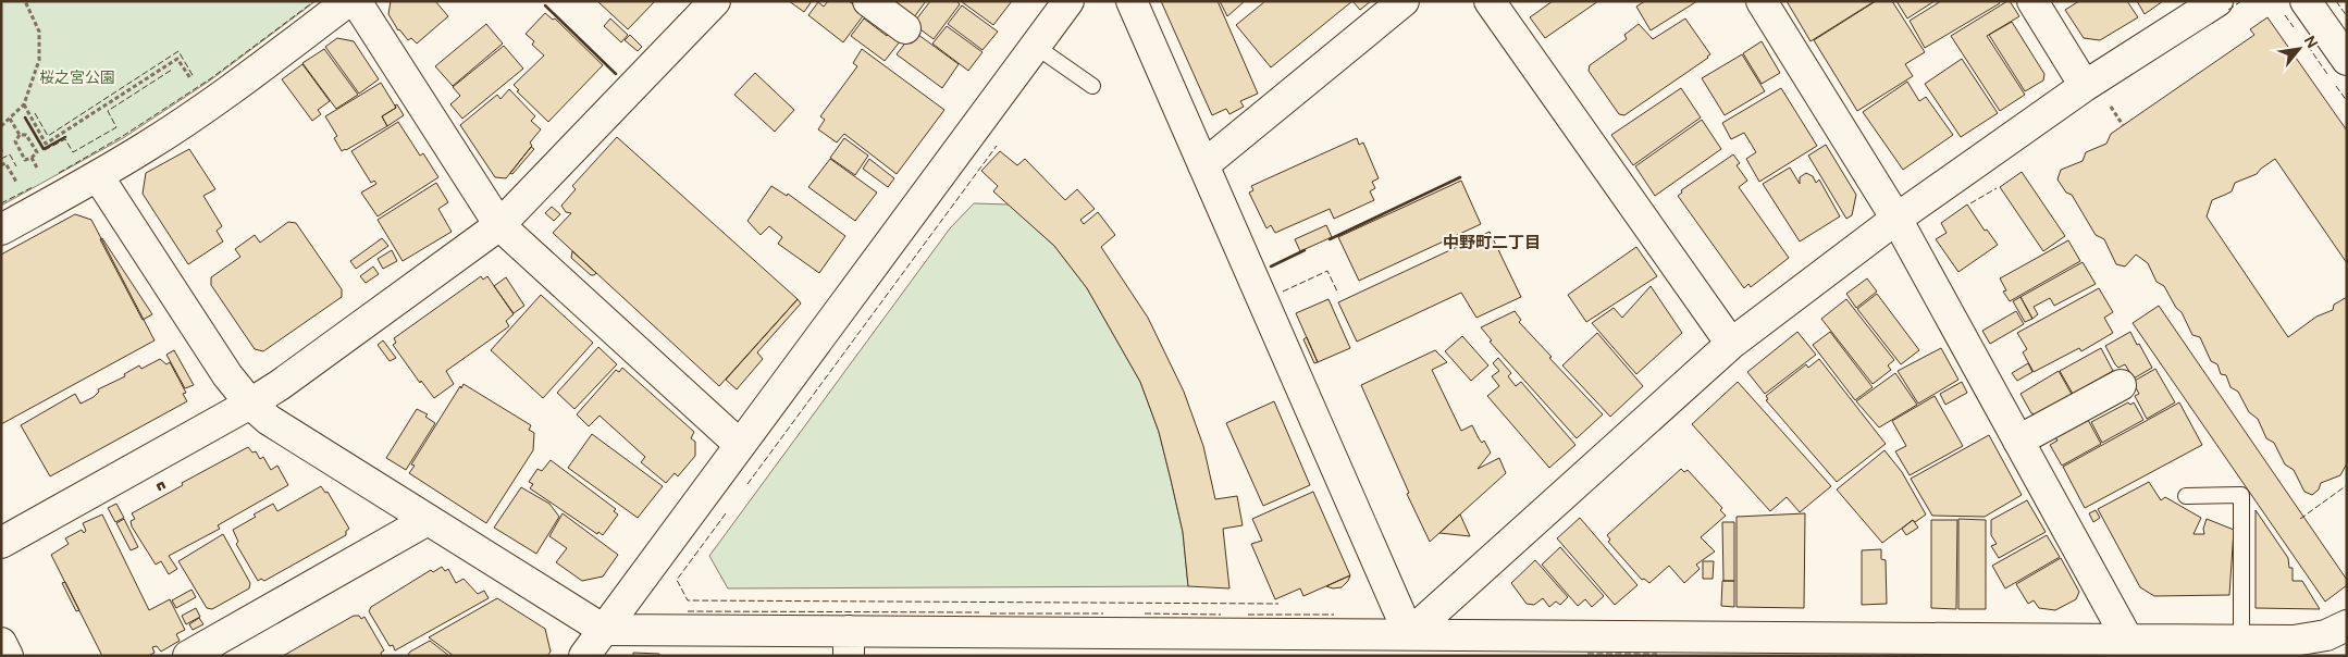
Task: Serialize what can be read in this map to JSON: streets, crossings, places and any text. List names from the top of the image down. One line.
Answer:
{"districts":["中野町二丁目"],"parks":["桜之宮公園"],"north":"top right"}
